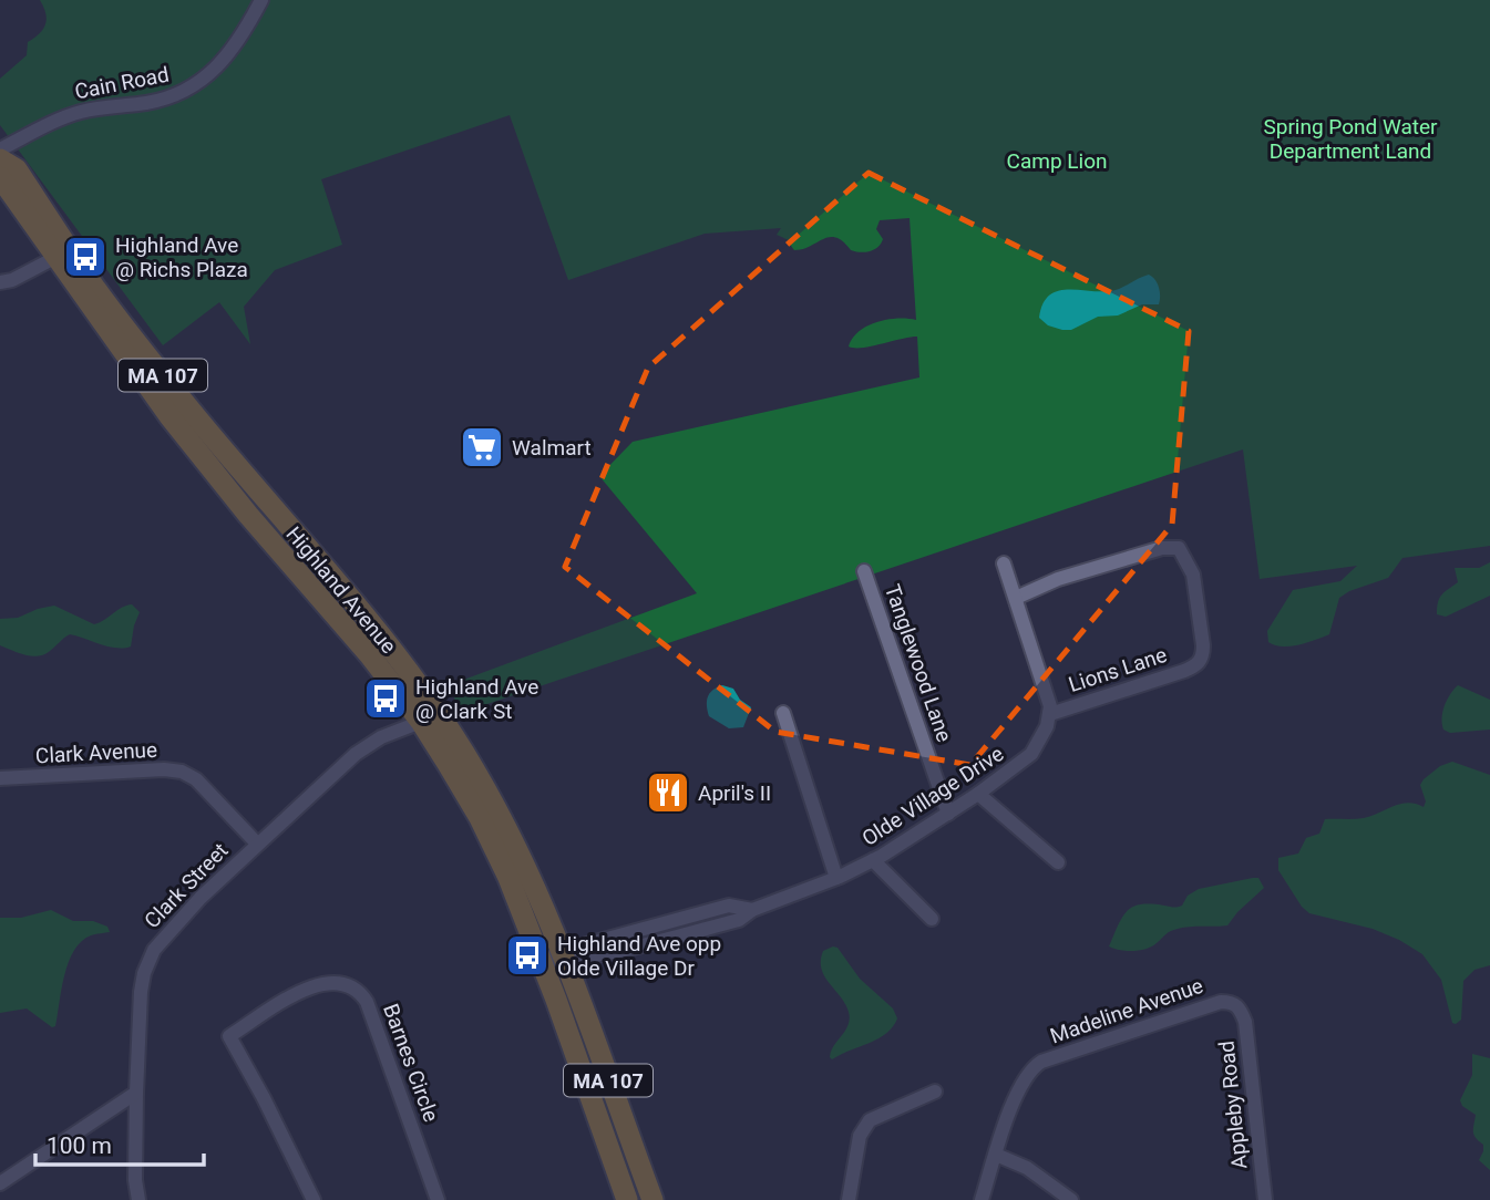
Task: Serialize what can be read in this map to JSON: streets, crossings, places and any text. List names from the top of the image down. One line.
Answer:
{"streets":{"main road":["MA 107","Highland Avenue"],"street":["Cain Road","Tanglewood Lane","Lions Lane","Clark Avenue","Olde Village Drive","Clark Street","Madeline Avenue","Barnes Circle","Appleby Road"]},"crossings":[["Highland Avenue","Olde Village Drive"],["Highland Avenue","Clark Street"],["Tanglewood Lane","Olde Village Drive"],["Lions Lane","Olde Village Drive"],["Clark Avenue","Clark Street"],["Madeline Avenue","Appleby Road"]],"parks":["Spring Pond Water Department Land","Camp Lion"],"places":{"bus stop":["Highland Ave @ Richs Plaza","Highland Ave @ Clark St","Highland Ave opp Olde Village Dr"],"supermarket":["Walmart"],"restaurant":["April's II"]},"scale_bar":"100 m"}
